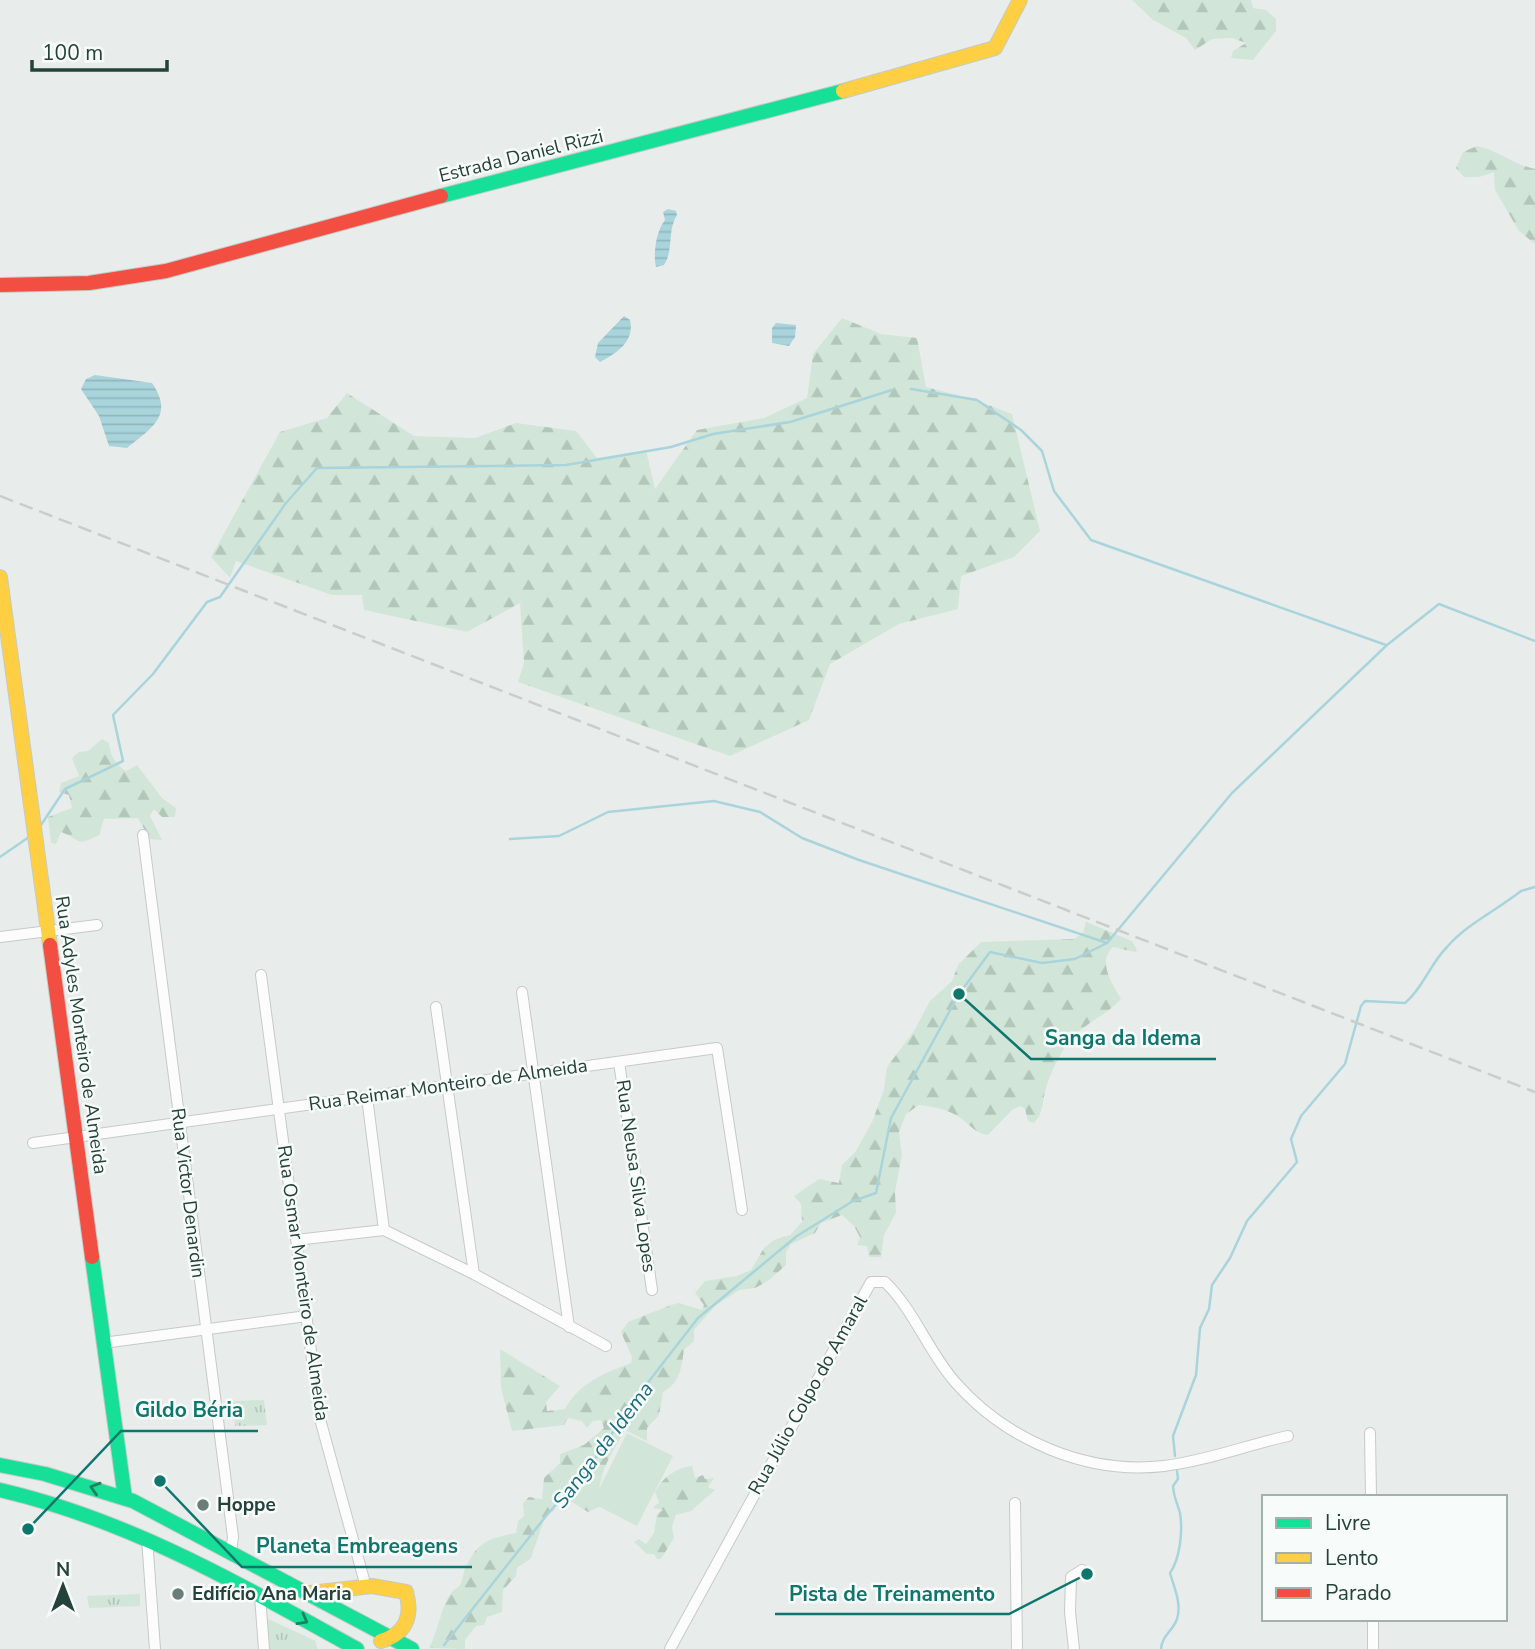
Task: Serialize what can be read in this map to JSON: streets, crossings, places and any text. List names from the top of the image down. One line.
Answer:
{"streets":{"main road":["Estrada Daniel Rizzi","Rua Adyles Monteiro de Almeida"],"street":["Rua Reimar Monteiro de Almeida","Rua Neusa Silva Lopes","Rua Victor Denardin","Rua Osmar Monteiro de Almeida","Rua Júlio Colpo do Amaral"]},"crossings":[["Rua Adyles Monteiro de Almeida","Rua Reimar Monteiro de Almeida"],["Rua Reimar Monteiro de Almeida","Rua Neusa Silva Lopes"],["Rua Reimar Monteiro de Almeida","Rua Victor Denardin"],["Rua Reimar Monteiro de Almeida","Rua Osmar Monteiro de Almeida"]],"water":["Sanga da Idema"],"places":["Sanga da Idema","Planeta Embreagens","Hoppe","Gildo Béria","Pista de Treinamento","Edifício Ana Maria"],"legend":["Livre","Lento","Parado"],"scale_bar":"100 m","north":"top"}
